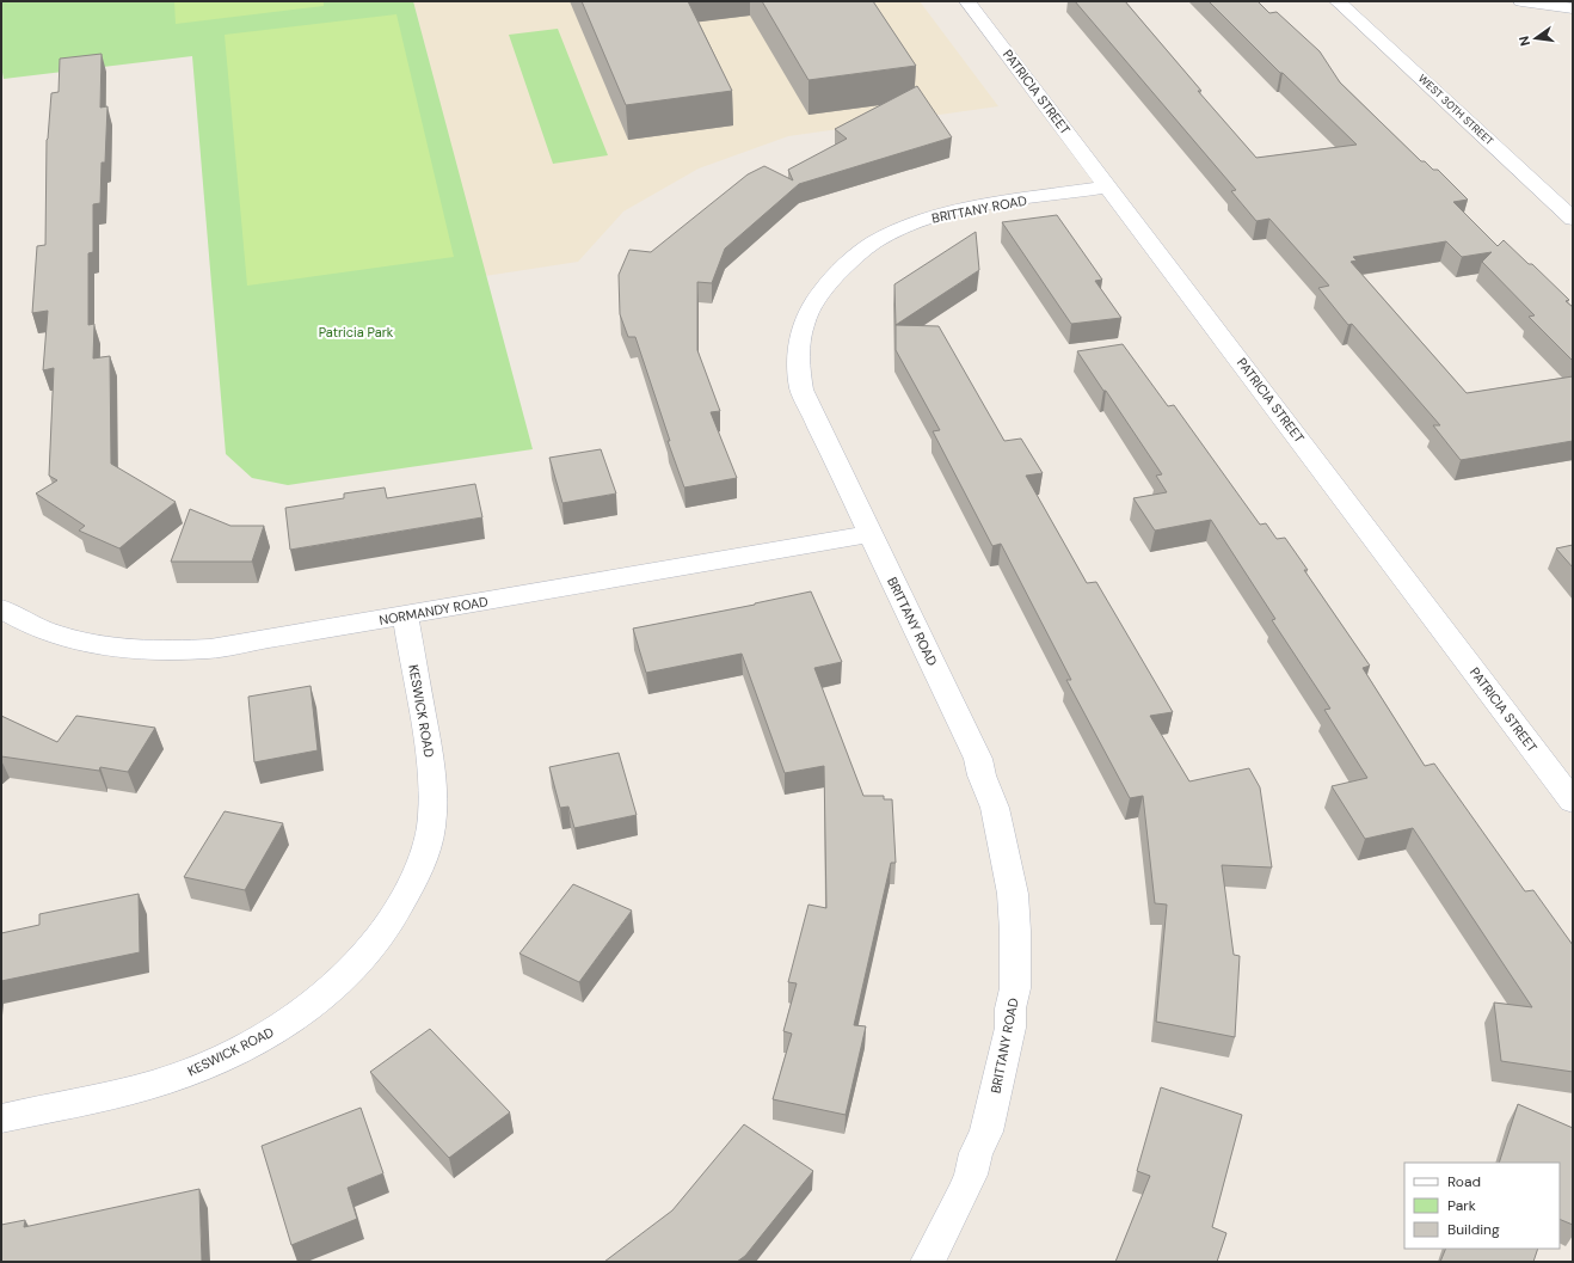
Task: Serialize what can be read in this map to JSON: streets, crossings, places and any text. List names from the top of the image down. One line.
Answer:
{"streets":{"street":["PATRICIA STREET","WEST 30TH STREET","BRITTANY ROAD","NORMANDY ROAD","KESWICK ROAD"]},"crossings":[["PATRICIA STREET","BRITTANY ROAD"],["BRITTANY ROAD","NORMANDY ROAD"],["NORMANDY ROAD","KESWICK ROAD"]],"parks":["Patricia Park"],"legend":["Road","Park","Building"],"north":"left"}
